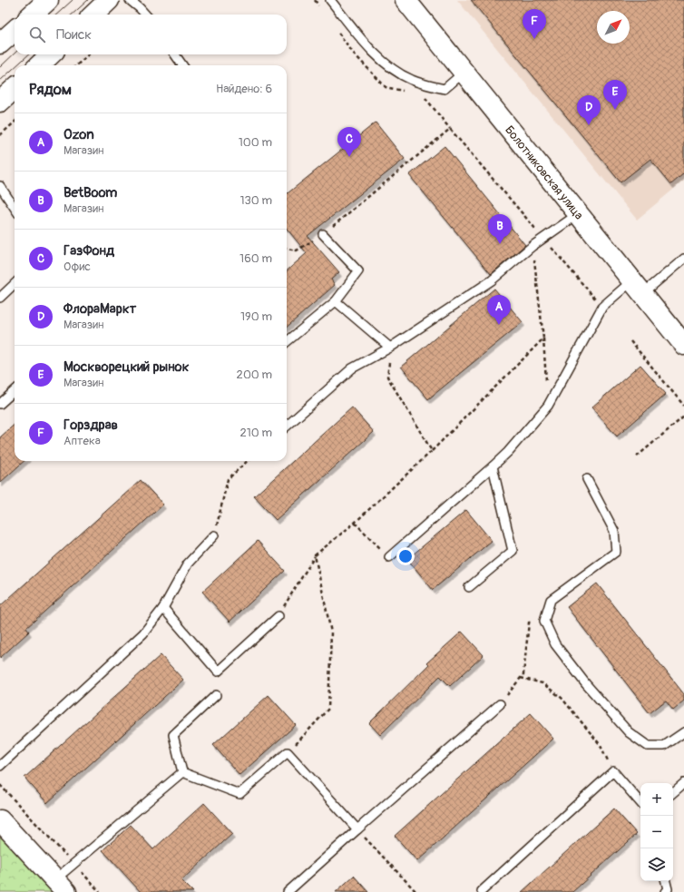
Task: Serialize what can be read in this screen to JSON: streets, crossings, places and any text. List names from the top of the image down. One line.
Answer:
{"streets":{"street":["Болотниковская улица"]},"north":"top right","page":{"pins":["F","E","D","C","B","A"],"search":"Поиск","heading":["Рядом","Найдено: 6"],"list":[{"mark":"A","name":"Ozon","note":"Магазин","value":"100 m"},{"mark":"B","name":"BetBoom","note":"Магазин","value":"130 m"},{"mark":"C","name":"ГазФонд","note":"Офис","value":"160 m"},{"mark":"D","name":"ФлораМаркт","note":"Магазин","value":"190 m"},{"mark":"E","name":"Москворецкий рынок","note":"Магазин","value":"200 m"},{"mark":"F","name":"Горздрав","note":"Аптека","value":"210 m"}],"map_buttons":["+","−"]}}
